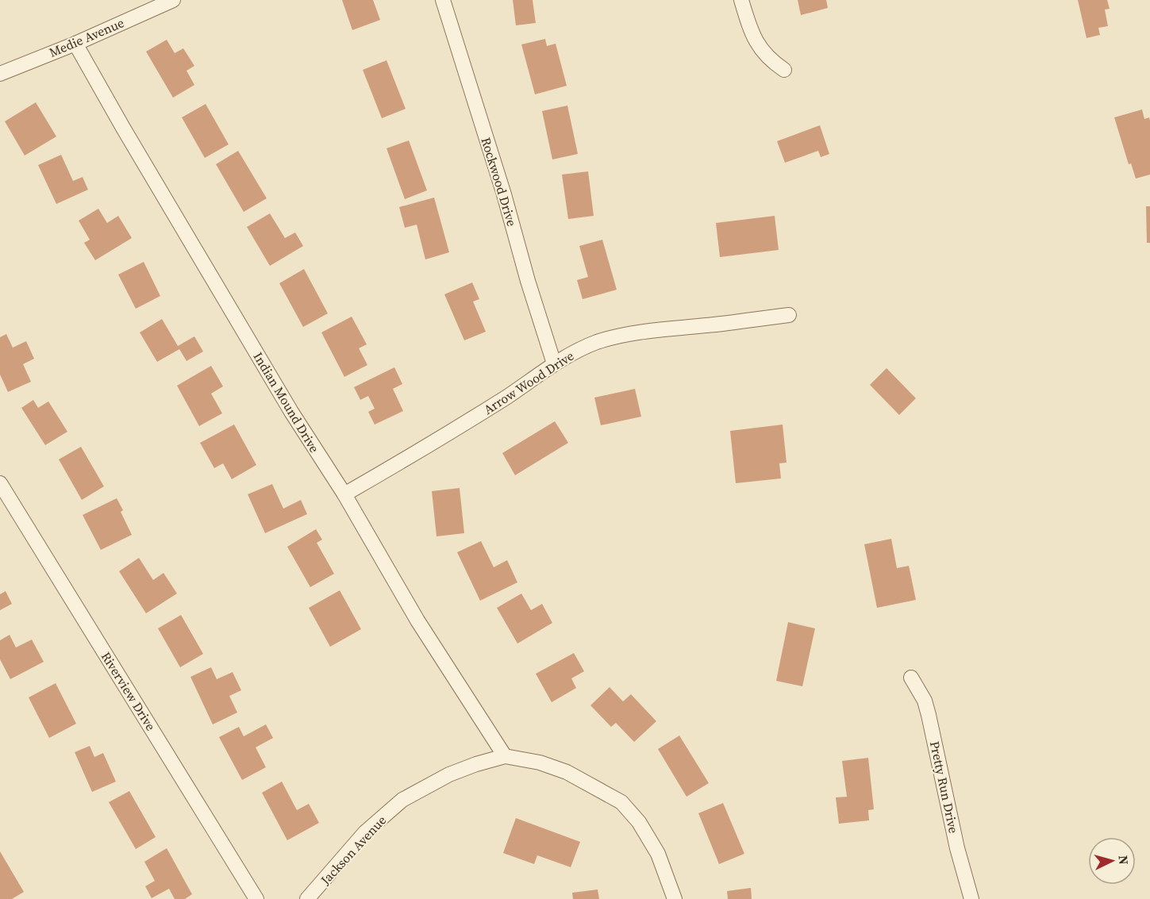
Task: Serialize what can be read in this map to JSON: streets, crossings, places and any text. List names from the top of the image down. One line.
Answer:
{"streets":{"street":["Medie Avenue","Rockwood Drive","Arrow Wood Drive","Indian Mound Drive","Riverview Drive","Pretty Run Drive","Jackson Avenue"]},"crossings":[["Medie Avenue","Indian Mound Drive"],["Rockwood Drive","Arrow Wood Drive"],["Arrow Wood Drive","Indian Mound Drive"],["Indian Mound Drive","Jackson Avenue"]],"north":"right"}
